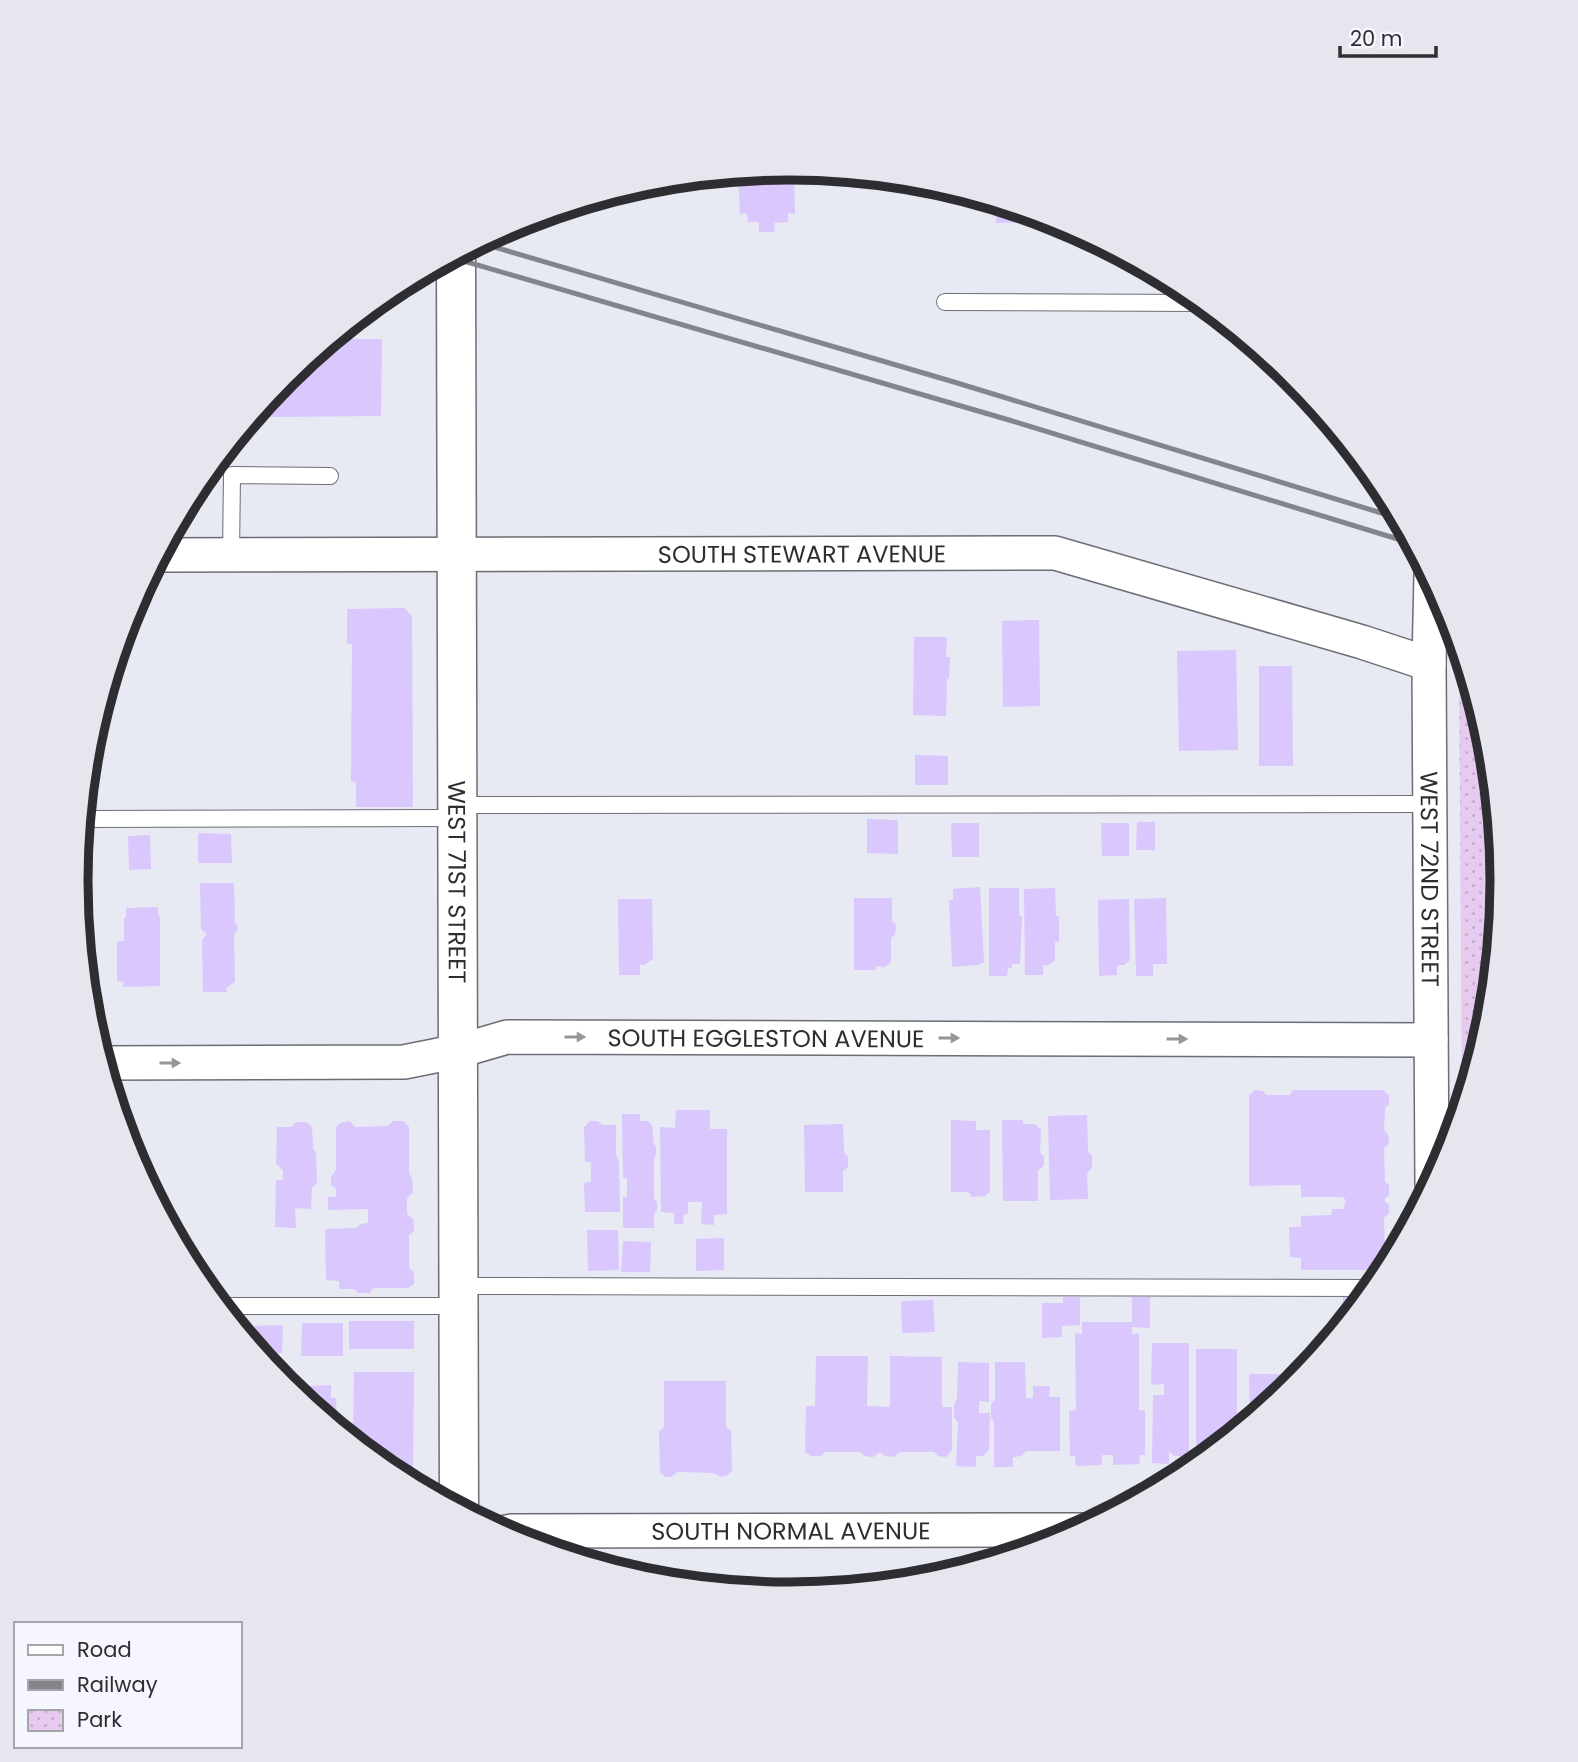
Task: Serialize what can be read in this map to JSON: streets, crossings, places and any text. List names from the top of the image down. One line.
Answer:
{"streets":{"main road":["WEST 71ST STREET"],"street":["SOUTH STEWART AVENUE","WEST 72ND STREET","SOUTH EGGLESTON AVENUE","SOUTH NORMAL AVENUE"]},"crossings":[["SOUTH STEWART AVENUE","WEST 72ND STREET"],["SOUTH STEWART AVENUE","WEST 71ST STREET"],["WEST 72ND STREET","SOUTH EGGLESTON AVENUE"],["WEST 71ST STREET","SOUTH EGGLESTON AVENUE"]],"one_way":["SOUTH EGGLESTON AVENUE"],"legend":["Road","Railway","Park"],"scale_bar":"20 m"}
